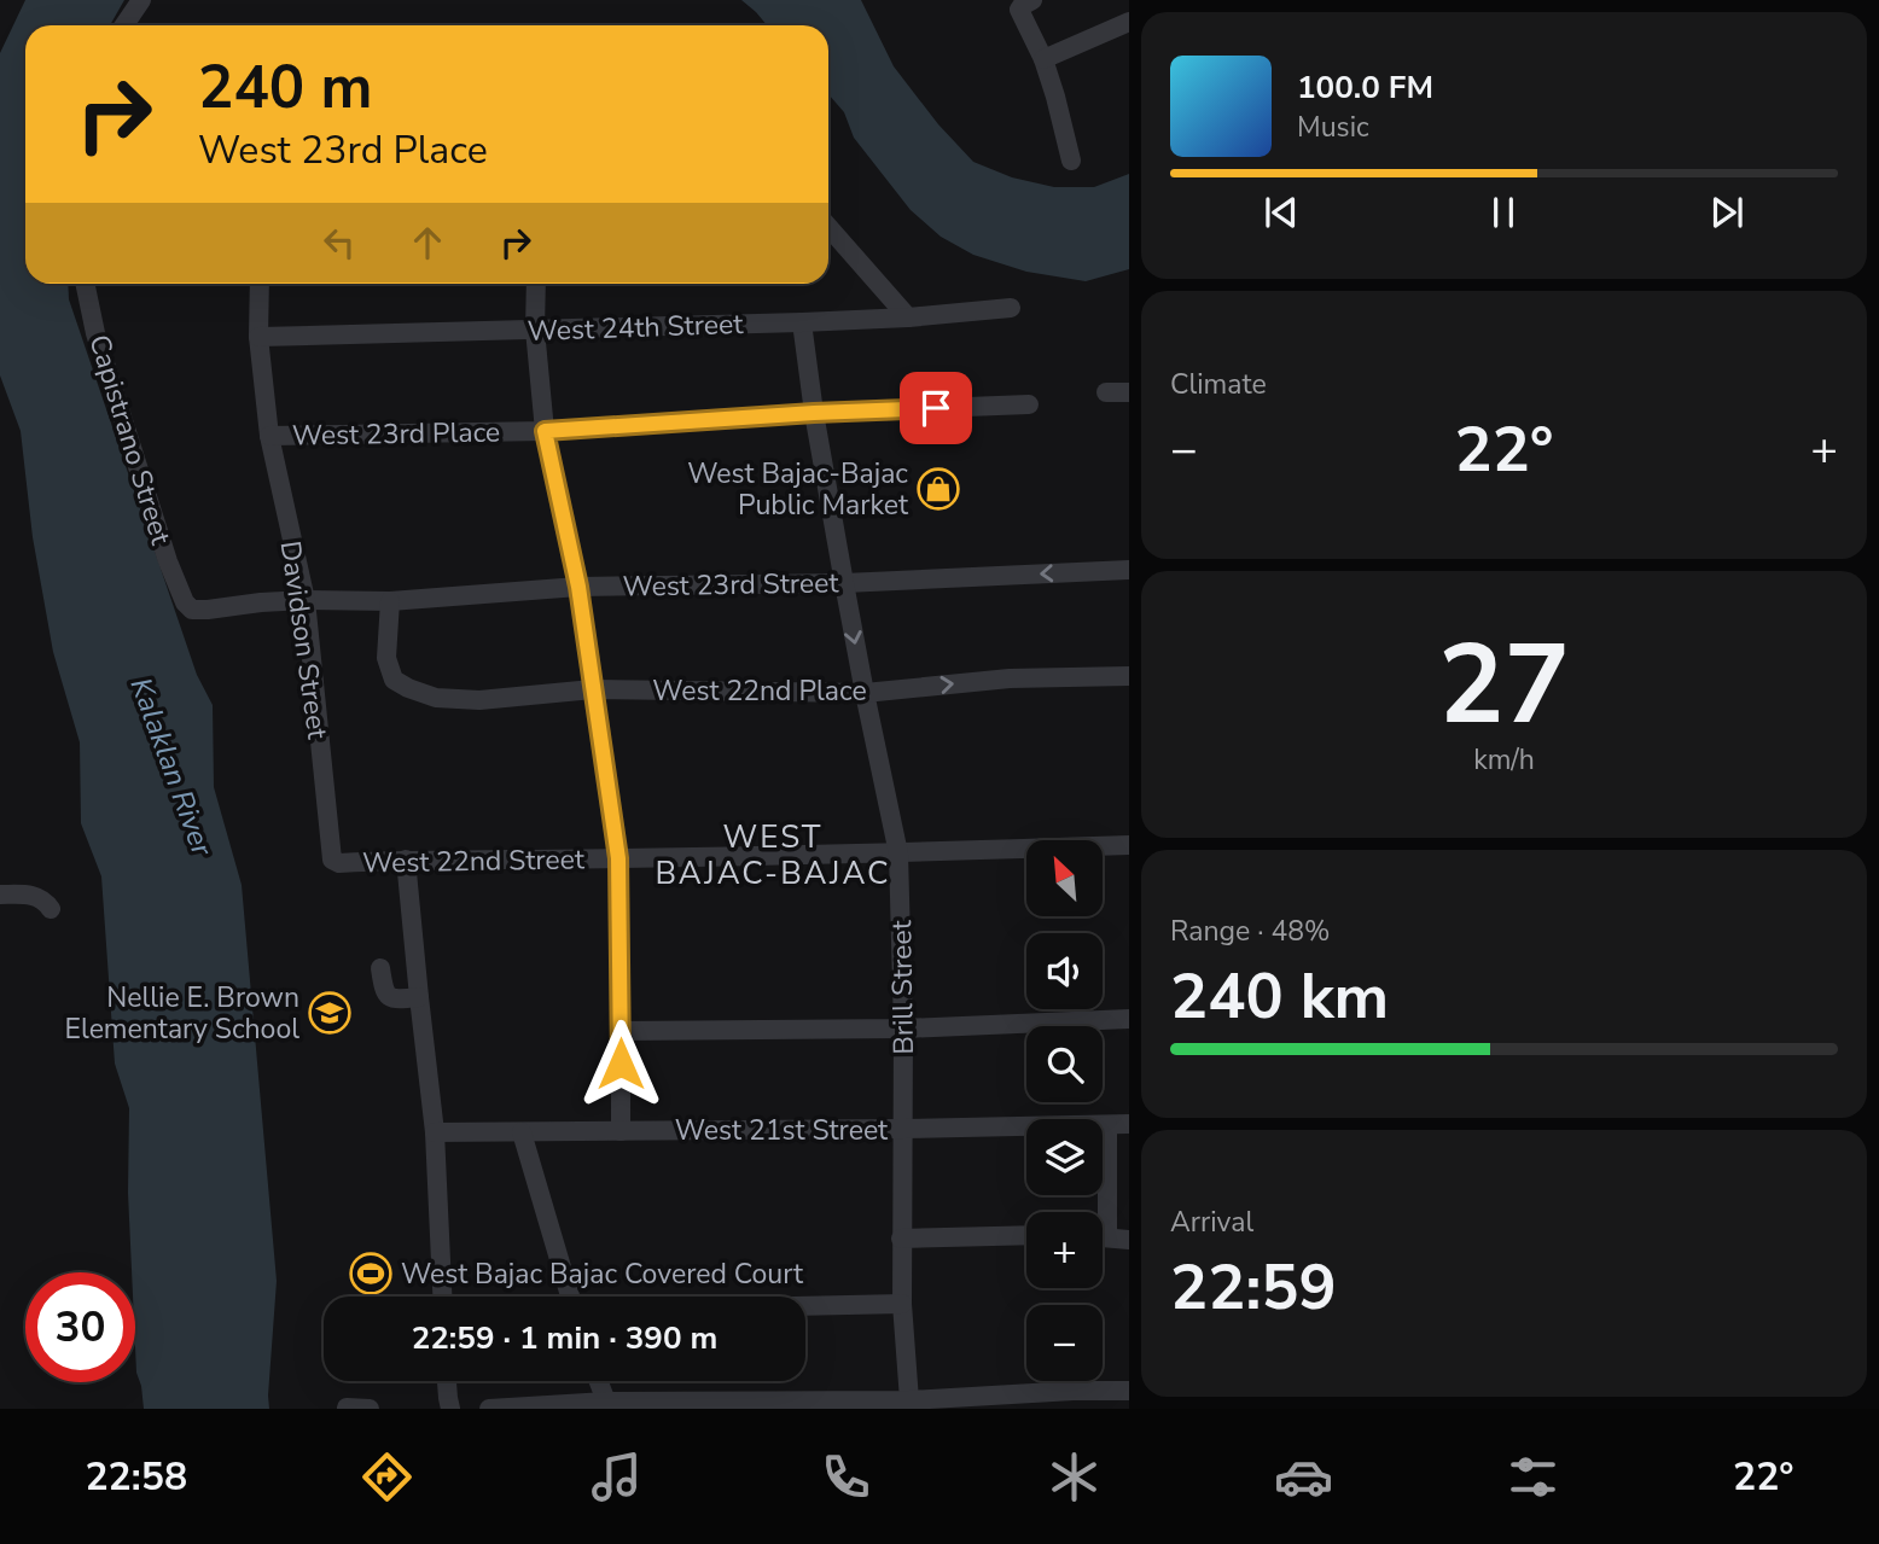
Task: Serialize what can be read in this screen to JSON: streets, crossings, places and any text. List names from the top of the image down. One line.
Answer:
{"streets":{"street":["West 24th Street","West 23rd Place","Capistrano Street","West 23rd Street","Davidson Street","West 22nd Place","West 22nd Street","Brill Street","West 21st Street"]},"crossings":[["West 24th Street","Davidson Street"],["West 24th Street","Brill Street"],["West 23rd Place","Davidson Street"],["West 23rd Place","Brill Street"],["Capistrano Street","West 23rd Street"],["West 23rd Street","Davidson Street"],["West 23rd Street","West 22nd Place"],["West 23rd Street","Brill Street"],["Davidson Street","West 22nd Street"],["West 22nd Place","Brill Street"],["West 22nd Street","Brill Street"],["Brill Street","West 21st Street"]],"districts":["WEST BAJAC-BAJAC"],"water":["Kalaklan River"],"places":{"shop":["West Bajac-Bajac Public Market"],"school or university":["Nellie E. Brown Elementary School"],"sports":["West Bajac Bajac Covered Court"]},"north":"top left","page":{"turn":["240 m","West 23rd Place"],"song":["100.0 FM","Music"],"tile":["Climate",["27","km/h"],["Range · 48%","240 km"],["Arrival","22:59"]],"heat":["−","22°","+"],"map_buttons":["+","−"],"limit":"30","trip":"22:59 · 1 min · 390 m","tabs":["22:58","22°"]}}
